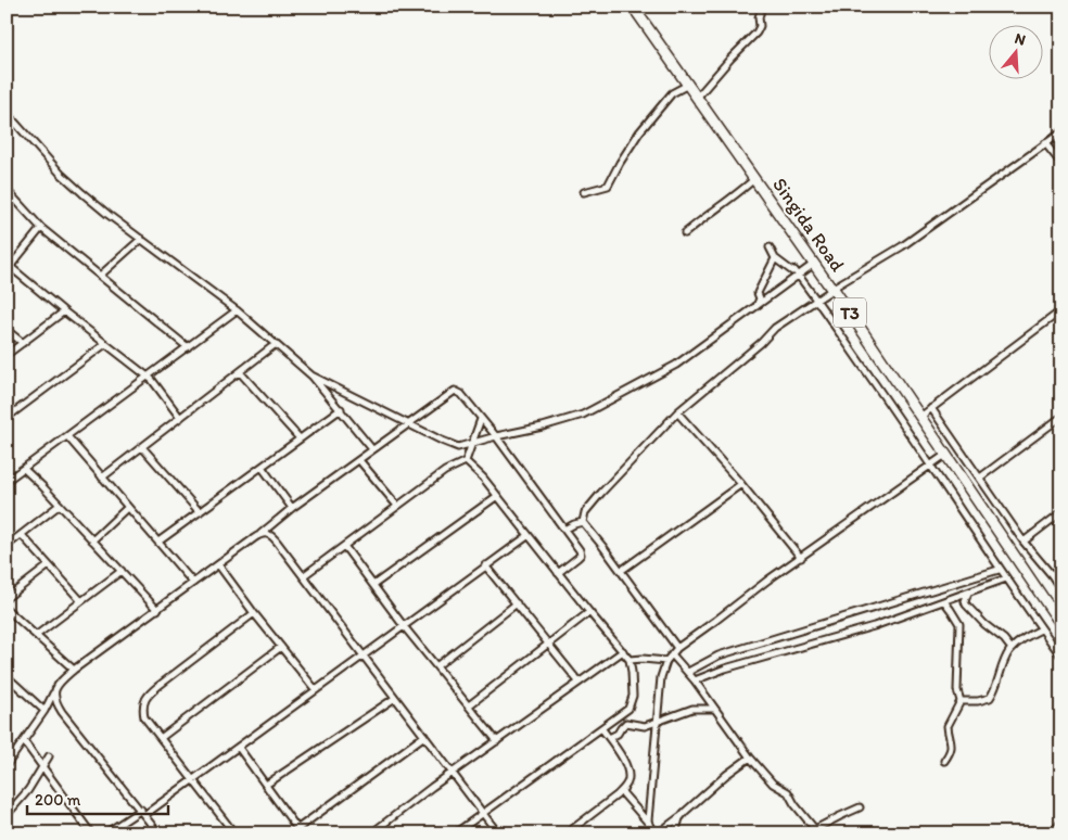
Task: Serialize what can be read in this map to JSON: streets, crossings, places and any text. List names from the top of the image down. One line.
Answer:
{"streets":{"highway":["Singida Road","T3"]},"scale_bar":"200 m","north":"top"}
